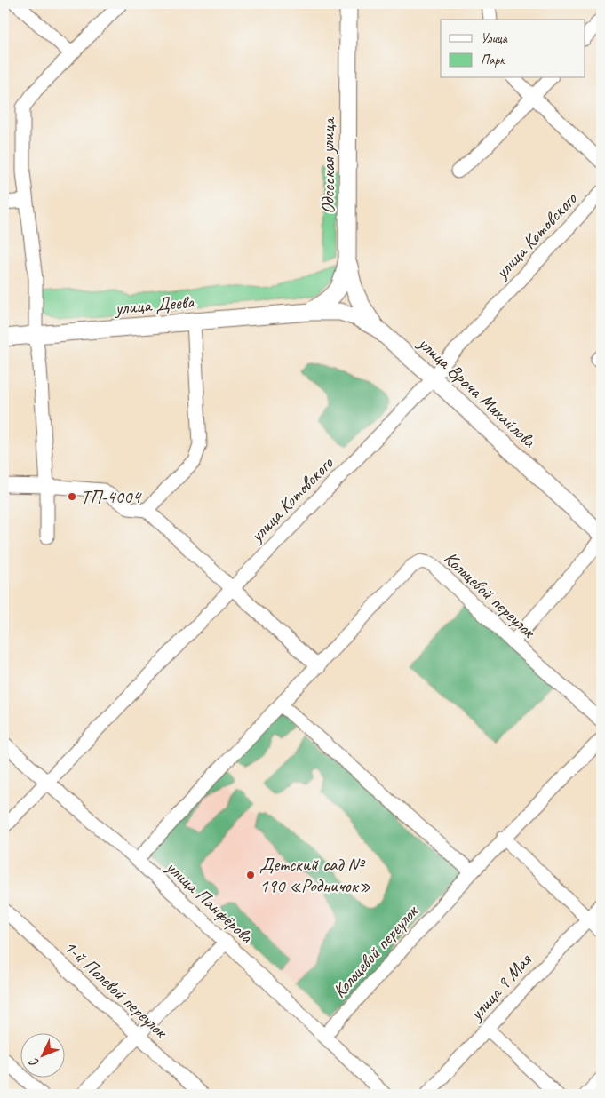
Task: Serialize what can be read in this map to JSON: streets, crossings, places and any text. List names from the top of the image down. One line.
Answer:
{"streets":{"main road":["Одесская улица","улица Деева","улица Врача Михайлова"],"street":["улица Котовского","Кольцевой переулок","улица Панфёрова","улица 9 Мая","1-й Полевой переулок"]},"crossings":[["Одесская улица","улица Деева"],["Одесская улица","улица Врача Михайлова"],["улица Котовского","улица Врача Михайлова"],["улица Котовского","улица Панфёрова"],["улица Деева","улица Врача Михайлова"],["Кольцевой переулок","улица Панфёрова"]],"places":["ТП-4004","Детский сад № 190 «Родничок»"],"legend":["Улица","Парк"],"north":"bottom left"}
